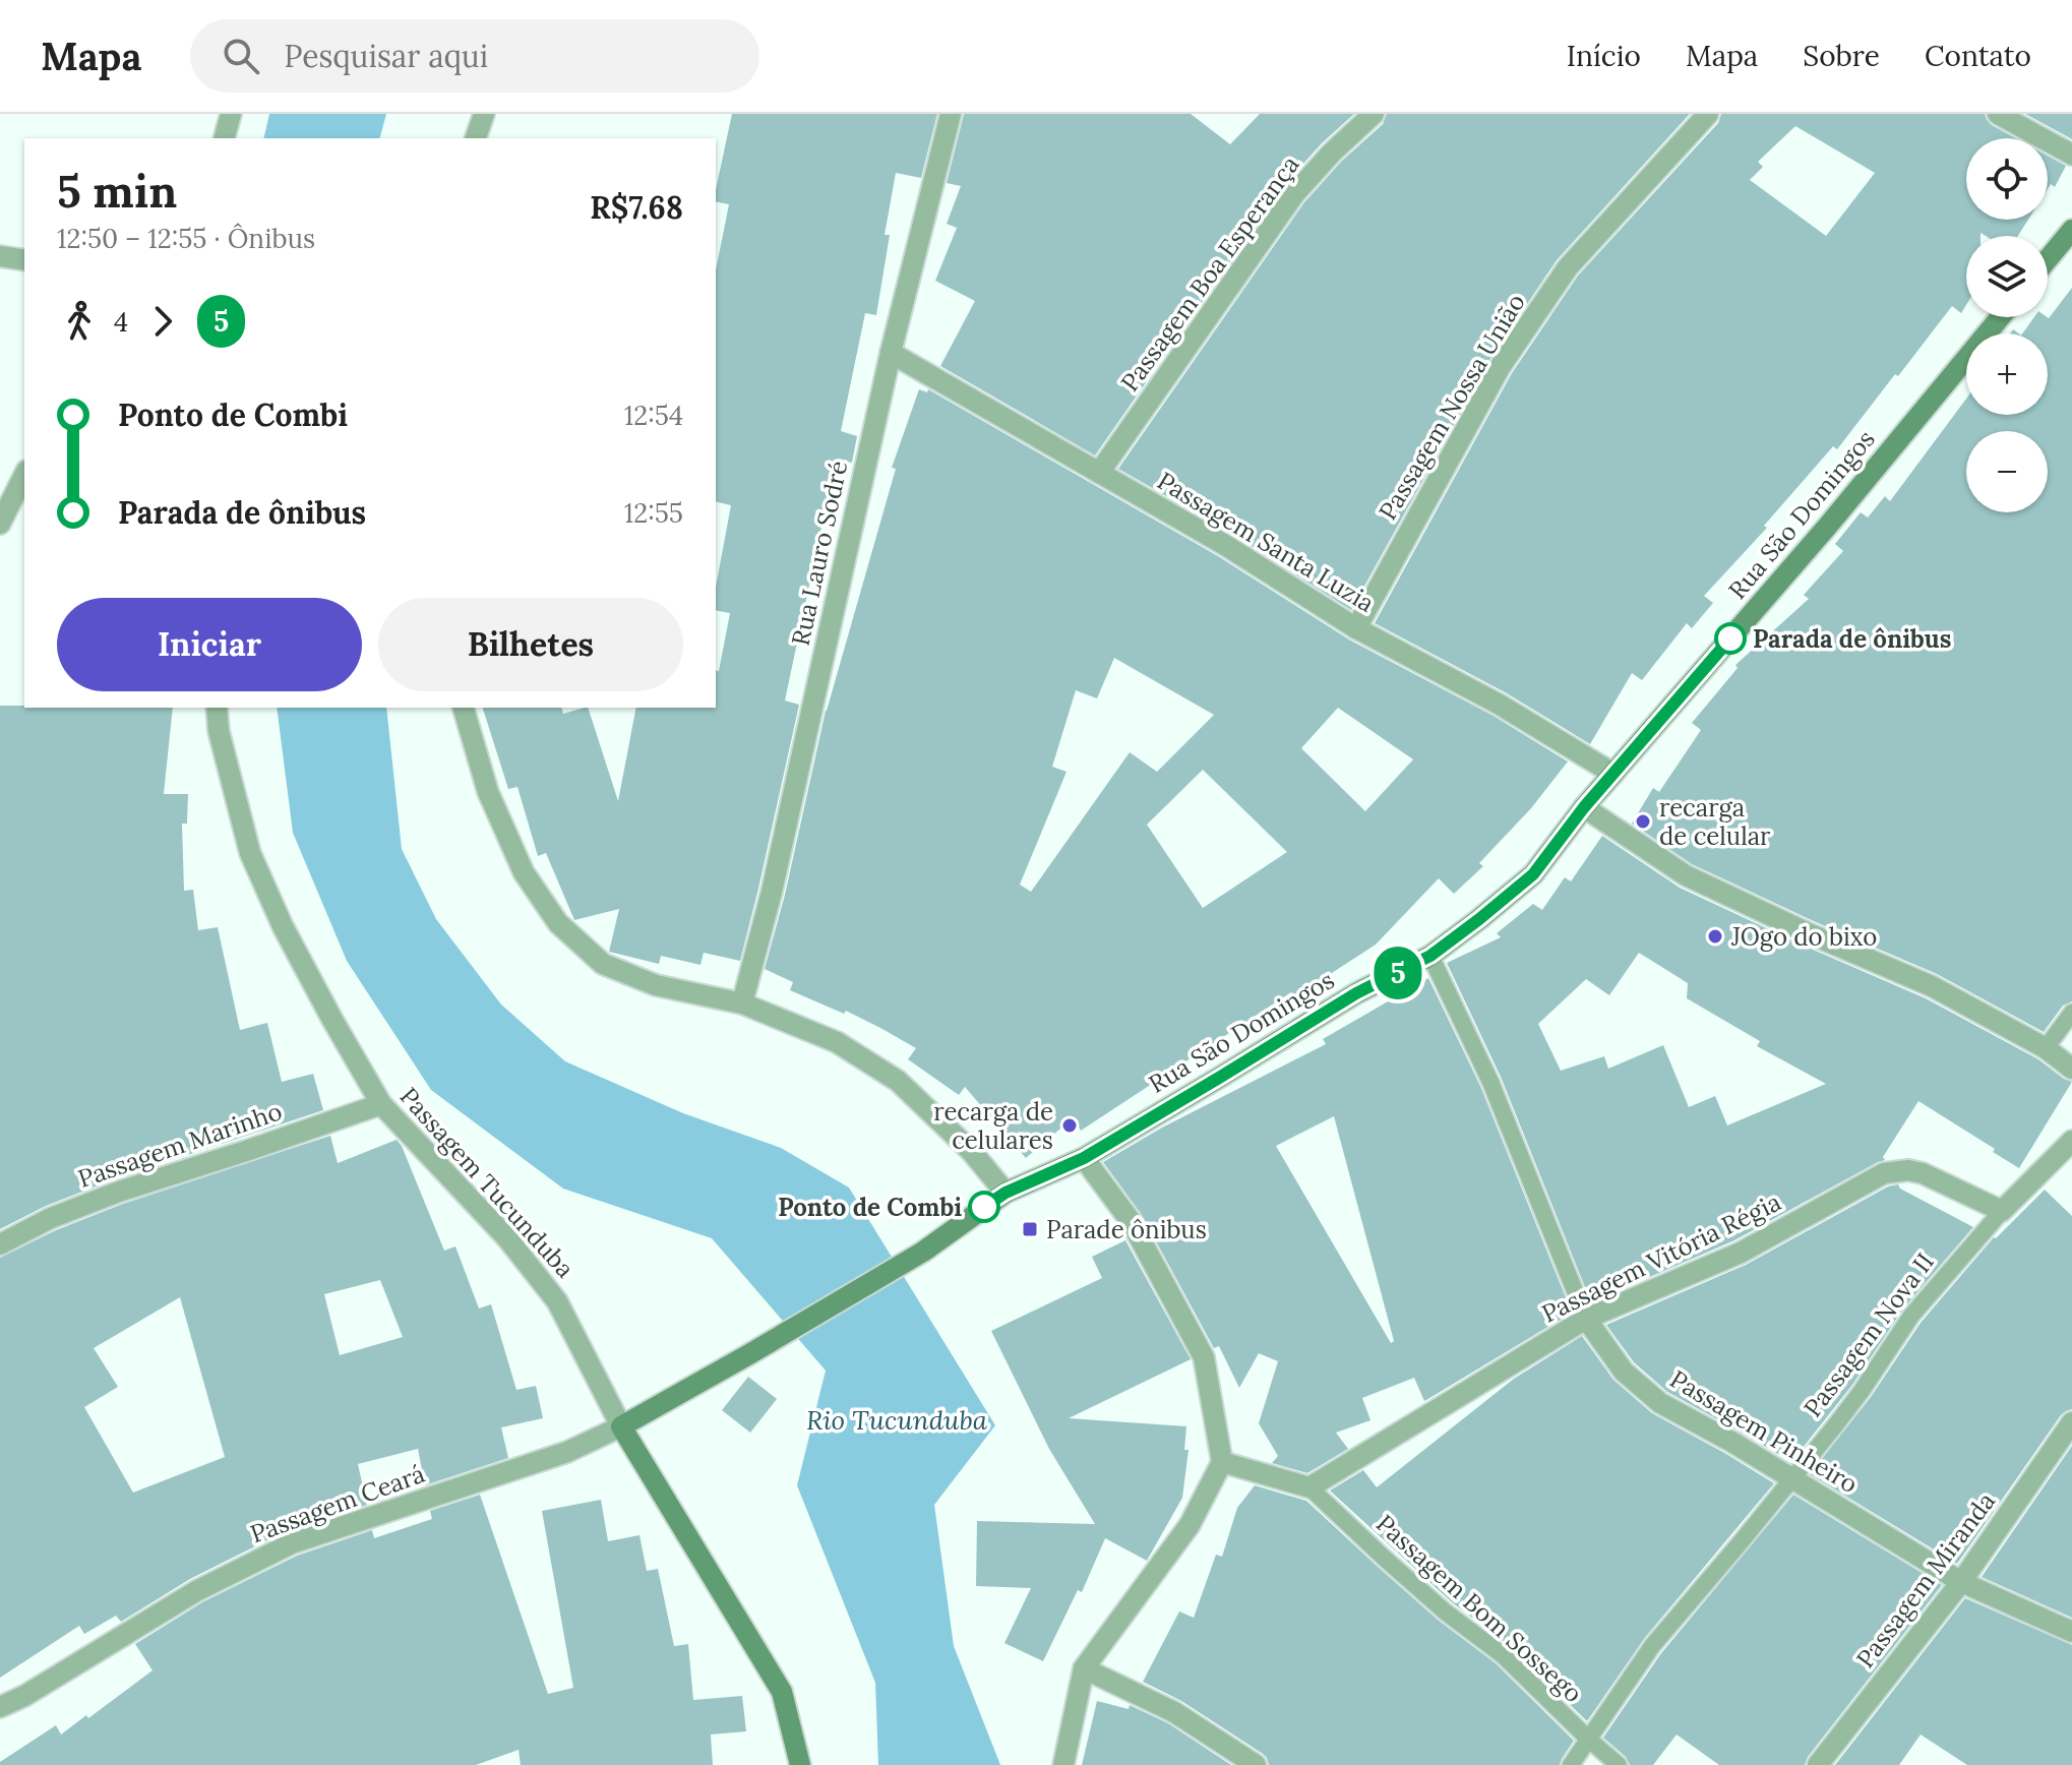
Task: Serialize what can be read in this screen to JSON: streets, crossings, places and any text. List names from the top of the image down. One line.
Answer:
{"streets":{"street":["Passagem Boa Esperança","Passagem Nossa União","Rua São Domingos","Passagem Santa Luzia","Rua Lauro Sodré","Passagem Marinho","Passagem Tucunduba","Passagem Vitória Régia","Passagem Nova II","Passagem Pinheiro","Passagem Ceará","Passagem Miranda"],"lane":["Passagem Bom Sossego"]},"crossings":[["Passagem Boa Esperança","Passagem Santa Luzia"],["Passagem Nossa União","Passagem Santa Luzia"],["Rua São Domingos","Passagem Santa Luzia"],["Rua São Domingos","Passagem Tucunduba"],["Rua São Domingos","Passagem Pinheiro"],["Rua São Domingos","Passagem Ceará"],["Passagem Santa Luzia","Rua Lauro Sodré"],["Passagem Marinho","Passagem Tucunduba"],["Passagem Tucunduba","Passagem Ceará"],["Passagem Vitória Régia","Passagem Nova II"],["Passagem Vitória Régia","Passagem Pinheiro"],["Passagem Vitória Régia","Passagem Bom Sossego"],["Passagem Nova II","Passagem Pinheiro"],["Passagem Nova II","Passagem Bom Sossego"],["Passagem Pinheiro","Passagem Miranda"]],"water":["Rio Tucunduba"],"places":{"other":["Parada de ônibus","recarga de celular","JOgo do bixo","recarga de celulares","Ponto de Combi"],"transit":["Parade ônibus"]},"lines":["bus line 5"],"page":{"header":"Mapa","search":"Pesquisar aqui","nav":["Início","Mapa","Sobre","Contato"],"on_map":"5","map_buttons":["+","−"],"heading":["5 min","12:50 – 12:55 · Ônibus","R$7.68"],"legs":["4","5"],"list":[{"name":"Ponto de Combi","value":"12:54"},{"name":"Parada de ônibus","value":"12:55"}],"buttons":["Iniciar","Bilhetes"]}}
